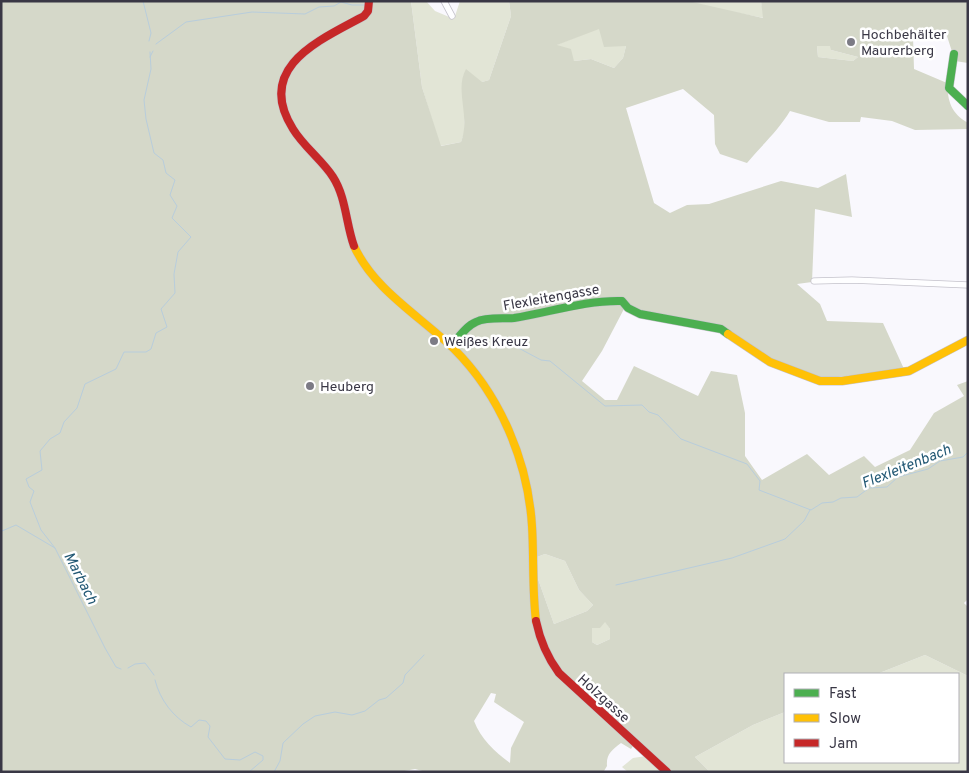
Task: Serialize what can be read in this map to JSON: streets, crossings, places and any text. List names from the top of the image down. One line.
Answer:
{"streets":{"street":["Flexleitengasse","Holzgasse"]},"crossings":[["Flexleitengasse","Holzgasse"]],"water":["Flexleitenbach","Marbach"],"places":["Hochbehälter Maurerberg","Weißes Kreuz","Heuberg"],"legend":["Fast","Slow","Jam"]}
